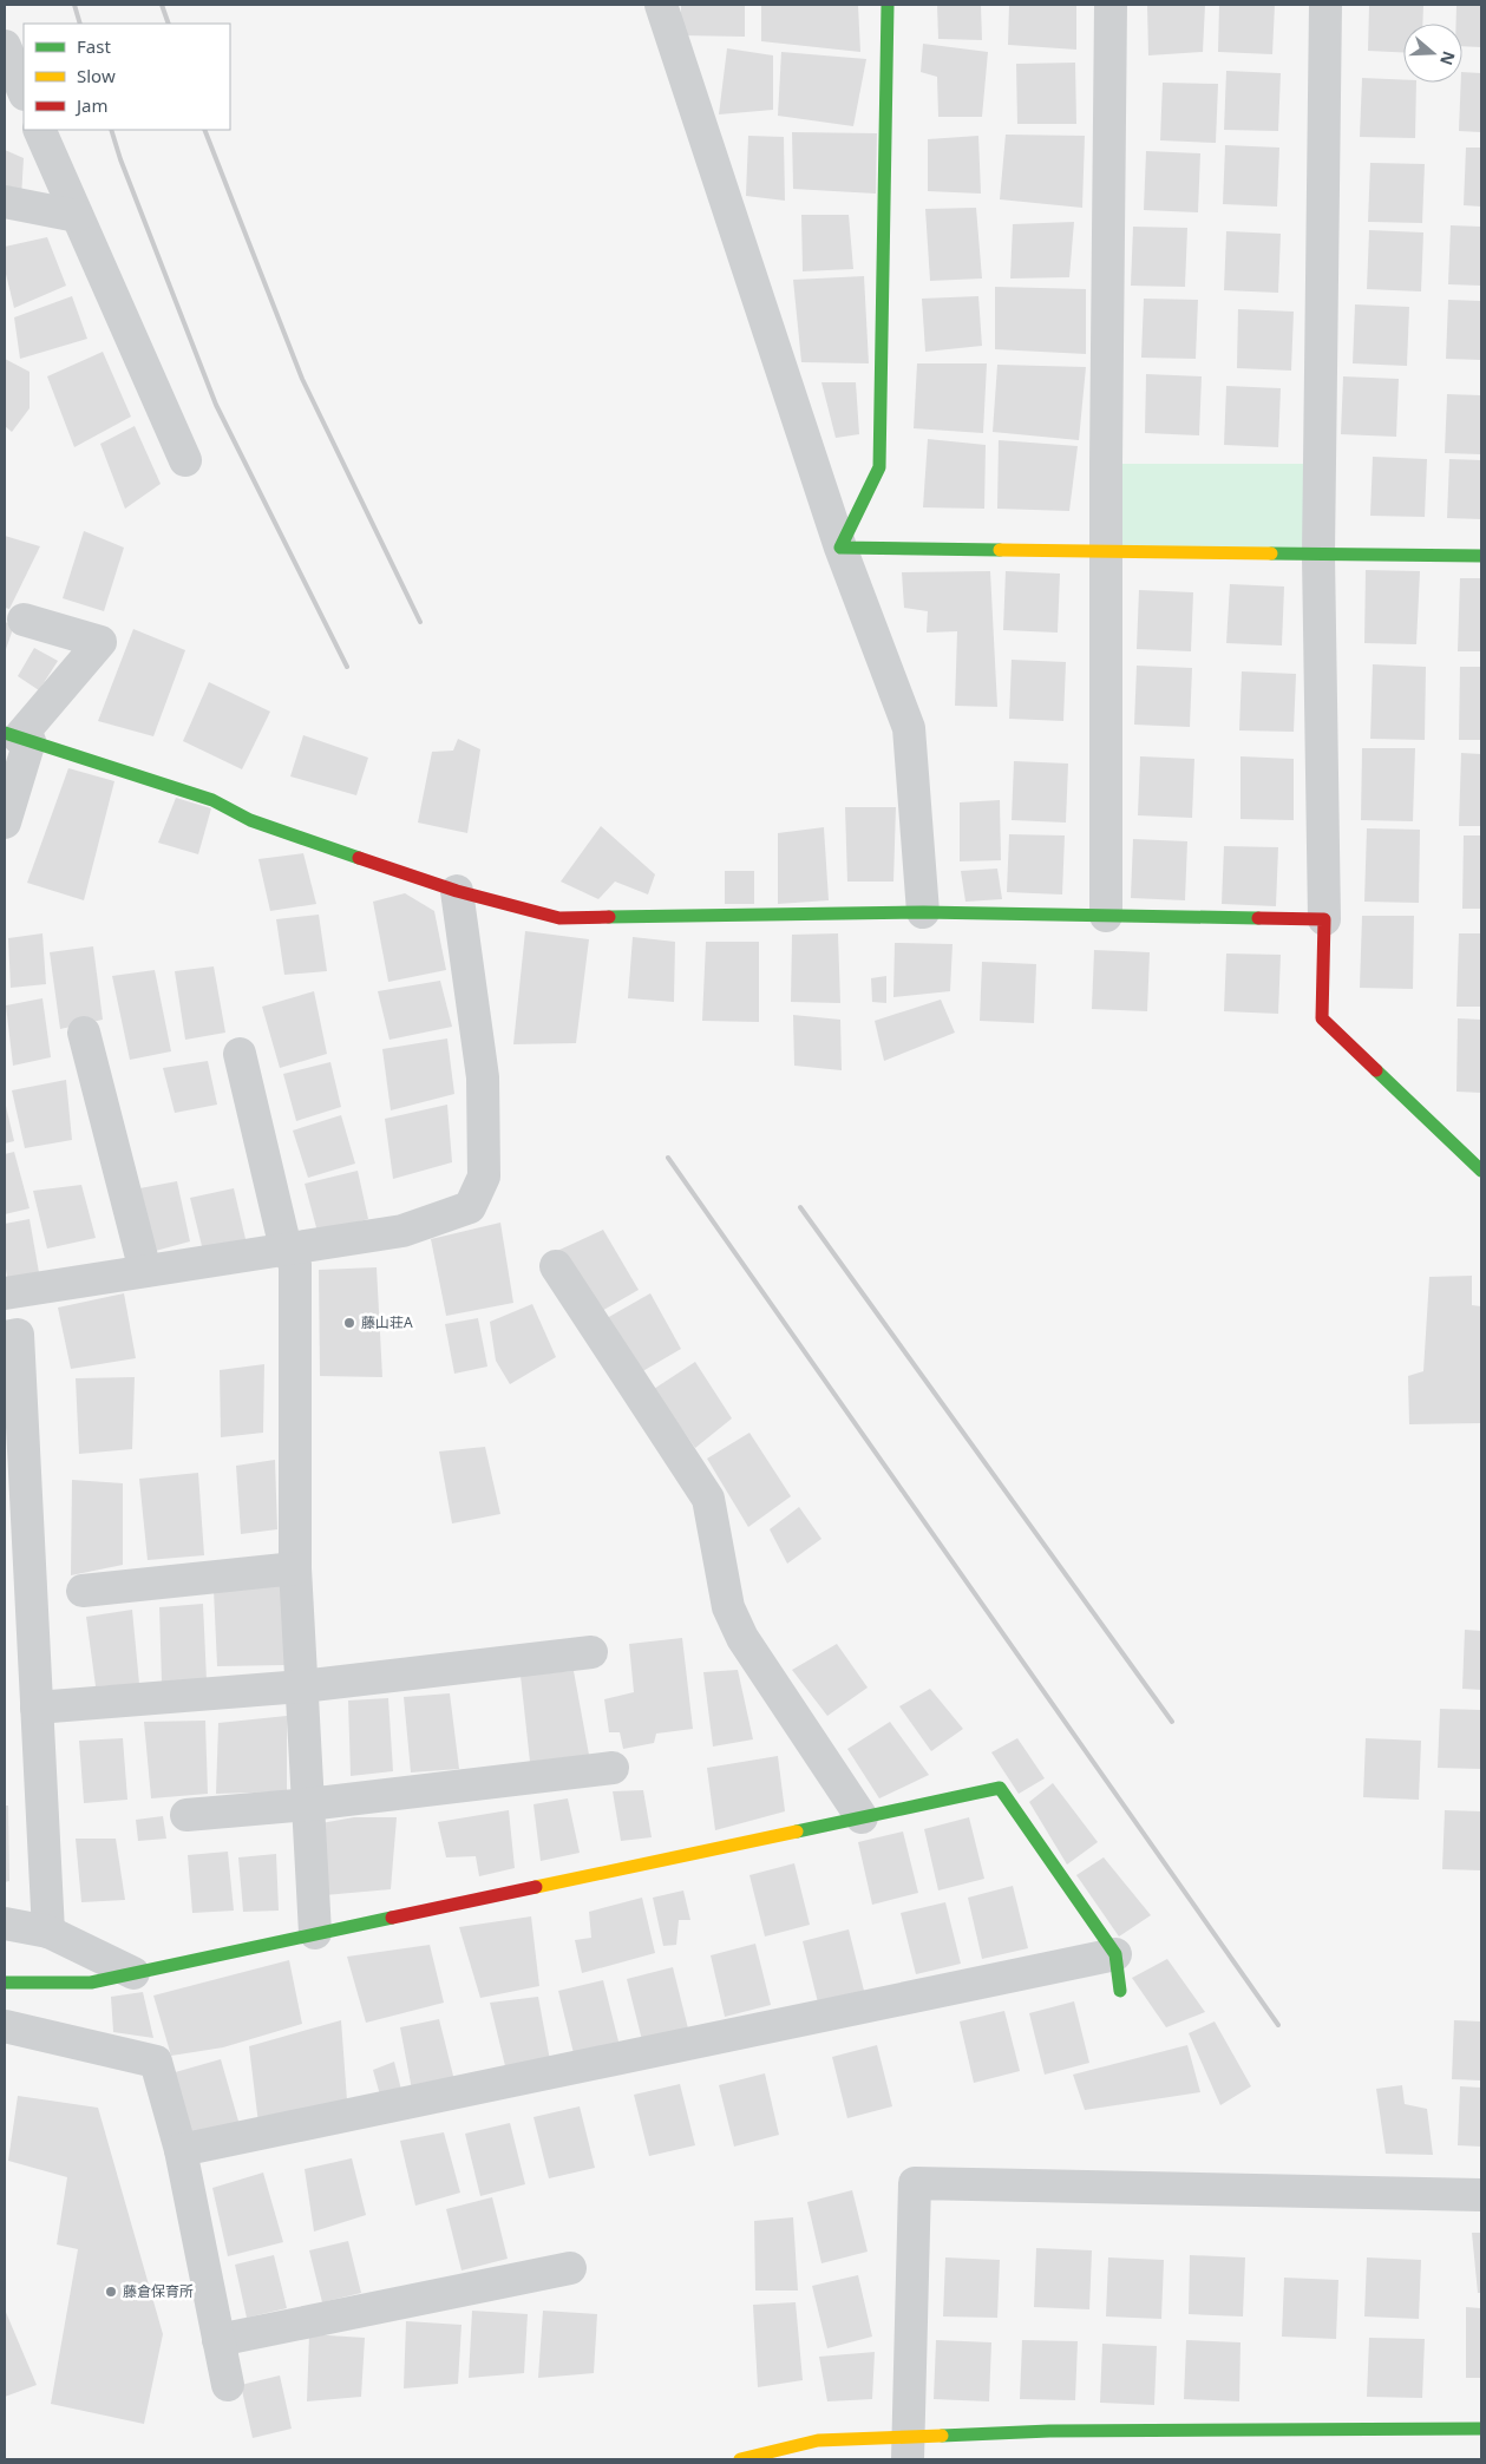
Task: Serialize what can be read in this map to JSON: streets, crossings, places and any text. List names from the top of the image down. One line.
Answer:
{"places":["藤山荘A","藤倉保育所"],"legend":["Fast","Slow","Jam"],"north":"right"}
